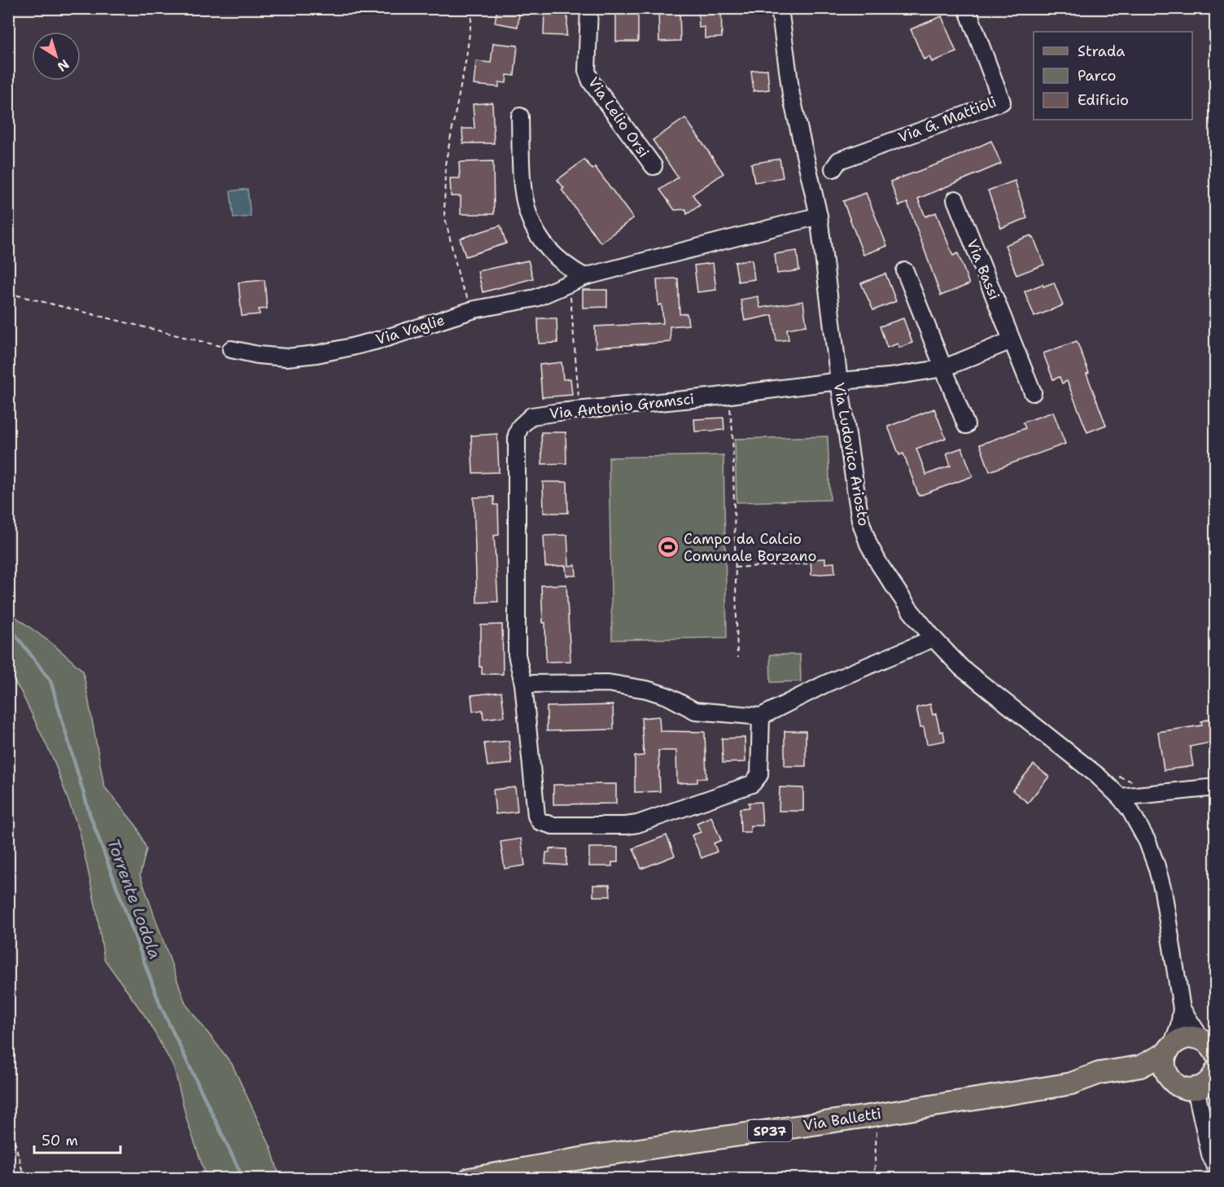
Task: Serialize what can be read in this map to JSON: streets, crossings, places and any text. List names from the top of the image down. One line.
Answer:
{"streets":{"main road":["Via Balletti","SP37"],"street":["Via Lelio Orsi","Via G. Mattioli","Via Bassi","Via Vaglie","Via Antonio Gramsci","Via Ludovico Ariosto"]},"crossings":[["Via Vaglie","Via Ludovico Ariosto"],["Via Antonio Gramsci","Via Ludovico Ariosto"],["Via Ludovico Ariosto","Via Balletti"]],"water":["Torrente Lodola"],"places":{"sports":["Campo da Calcio Comunale Borzano"]},"legend":["Strada","Parco","Edificio"],"scale_bar":"50 m","north":"bottom right"}
